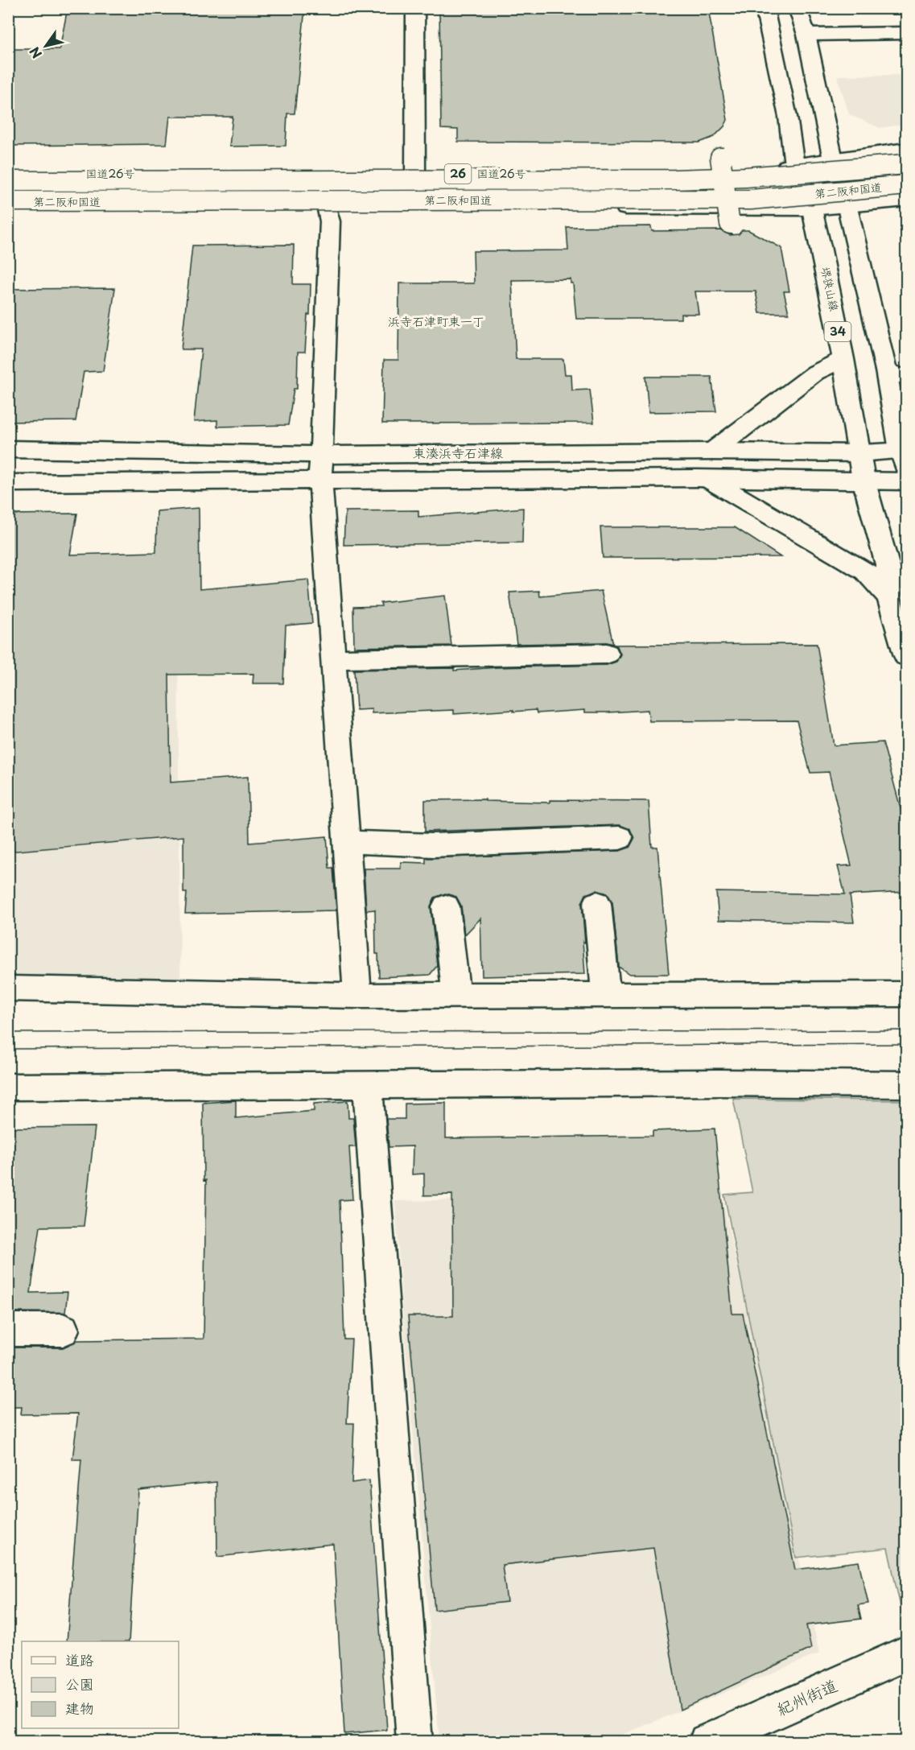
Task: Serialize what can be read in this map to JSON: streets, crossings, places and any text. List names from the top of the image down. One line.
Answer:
{"streets":{"main road":["国道26号","26","第二阪和国道","堺狭山線","34","東湊浜寺石津線","紀州街道"]},"crossings":[["国道26号","堺狭山線"],["堺狭山線","東湊浜寺石津線"]],"districts":["浜寺石津町東一丁"],"legend":["道路","公園","建物"],"north":"bottom left"}
